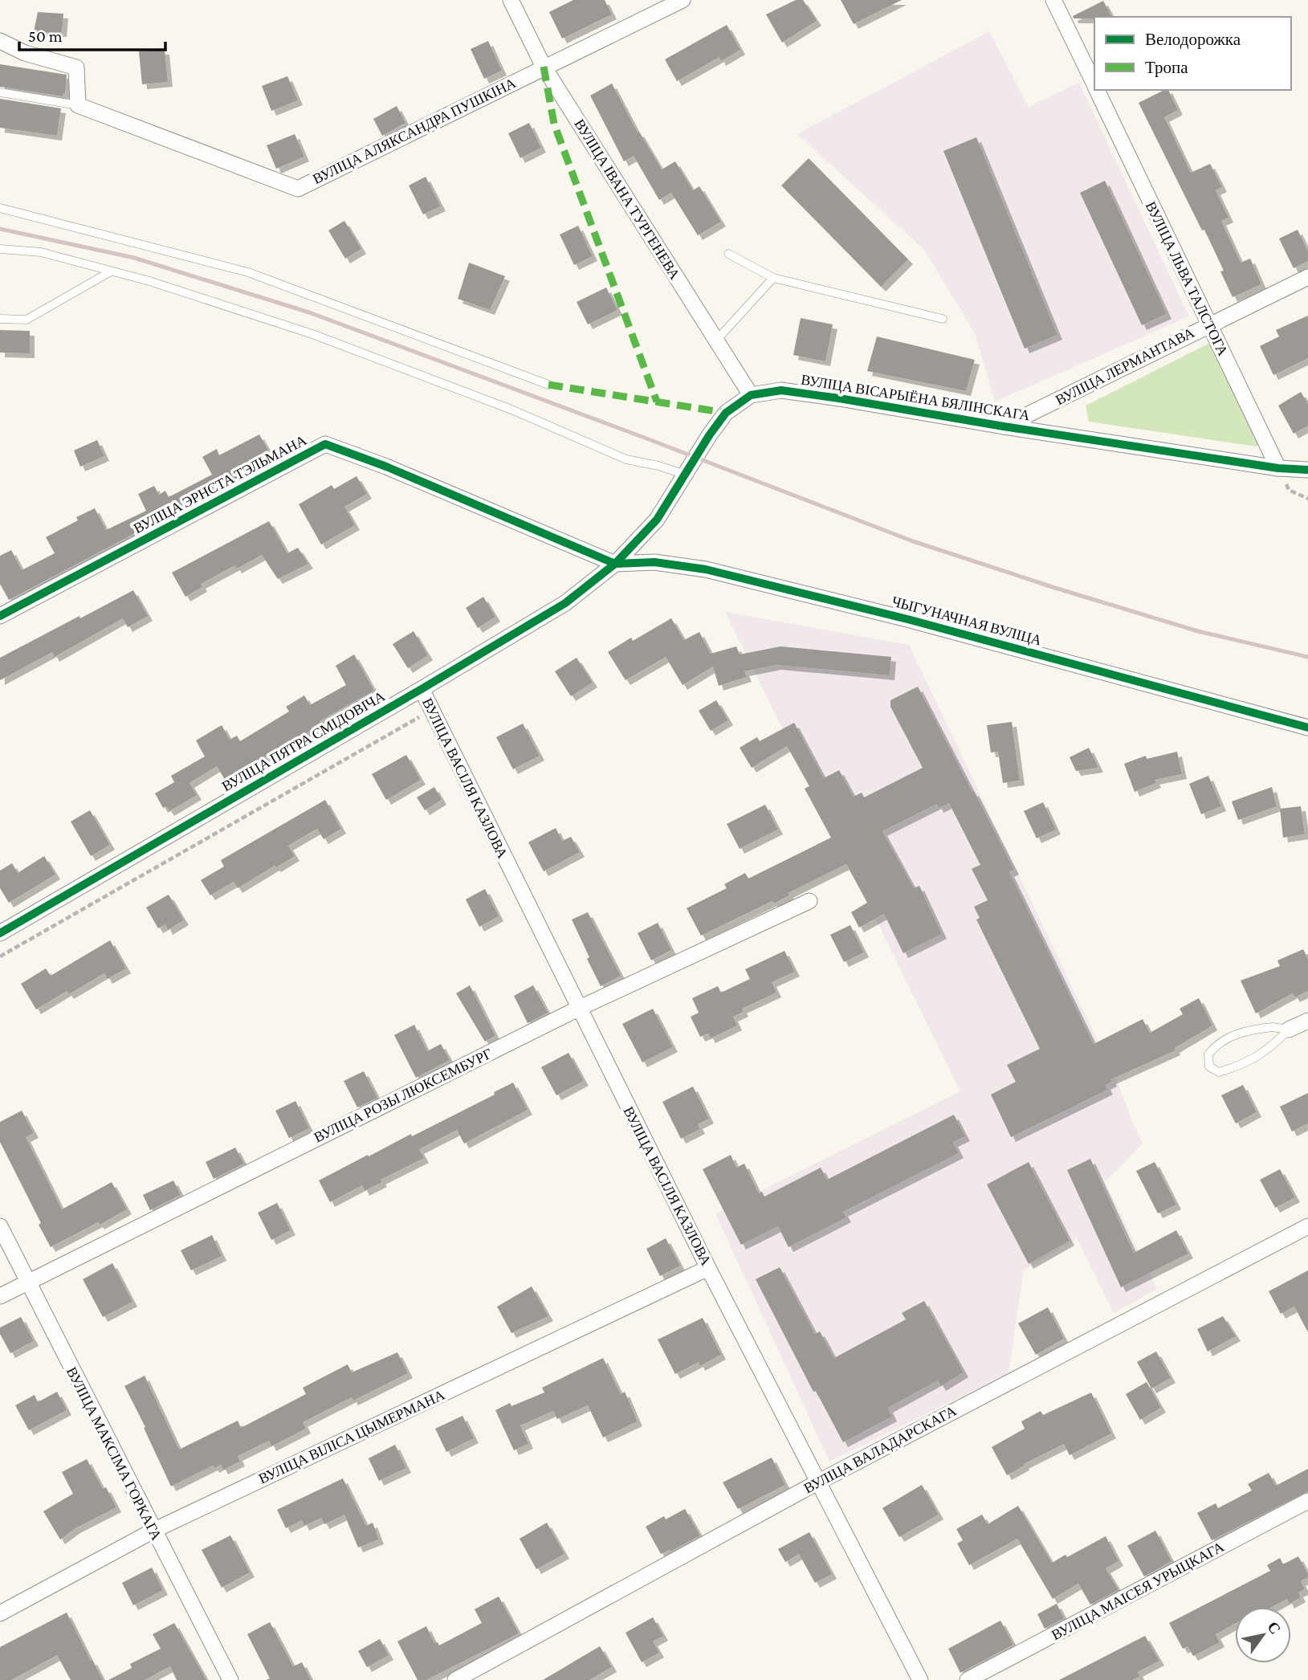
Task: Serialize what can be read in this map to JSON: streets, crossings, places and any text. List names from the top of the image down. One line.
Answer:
{"streets":{"street":["ВУЛІЦА АЛЯКСАНДРА ПУШКІНА","ВУЛІЦА ІВАНА ТУРГЕНЕВА","ВУЛІЦА ЛЬВА ТАЛСТОГА","ВУЛІЦА ЛЕРМАНТАВА","ВУЛІЦА ВІСАРЫЁНА БЯЛІНСКАГА","ВУЛІЦА ЭРНСТА ТЭЛЬМАНА","ЧЫГУНАЧНАЯ ВУЛІЦА","ВУЛІЦА ПЯТРА СМІДОВІЧА","ВУЛІЦА ВАСІЛЯ КАЗЛОВА","ВУЛІЦА РОЗЫ ЛЮКСЕМБУРГ","ВУЛІЦА ВІЛІСА ЦЫМЕРМАНА","ВУЛІЦА ВАЛАДАРСКАГА","ВУЛІЦА МАКСІМА ГОРКАГА","ВУЛІЦА МАІСЕЯ УРЫЦКАГА"]},"crossings":[["ВУЛІЦА АЛЯКСАНДРА ПУШКІНА","ВУЛІЦА ІВАНА ТУРГЕНЕВА"],["ВУЛІЦА ІВАНА ТУРГЕНЕВА","ВУЛІЦА ВІСАРЫЁНА БЯЛІНСКАГА"],["ВУЛІЦА ЛЬВА ТАЛСТОГА","ВУЛІЦА ЛЕРМАНТАВА"],["ВУЛІЦА ЛЬВА ТАЛСТОГА","ВУЛІЦА ВІСАРЫЁНА БЯЛІНСКАГА"],["ВУЛІЦА ЛЕРМАНТАВА","ВУЛІЦА ВІСАРЫЁНА БЯЛІНСКАГА"],["ВУЛІЦА ВІСАРЫЁНА БЯЛІНСКАГА","ВУЛІЦА ЭРНСТА ТЭЛЬМАНА"],["ВУЛІЦА ВІСАРЫЁНА БЯЛІНСКАГА","ЧЫГУНАЧНАЯ ВУЛІЦА"],["ВУЛІЦА ВІСАРЫЁНА БЯЛІНСКАГА","ВУЛІЦА ПЯТРА СМІДОВІЧА"],["ВУЛІЦА ЭРНСТА ТЭЛЬМАНА","ЧЫГУНАЧНАЯ ВУЛІЦА"],["ВУЛІЦА ЭРНСТА ТЭЛЬМАНА","ВУЛІЦА ПЯТРА СМІДОВІЧА"],["ЧЫГУНАЧНАЯ ВУЛІЦА","ВУЛІЦА ПЯТРА СМІДОВІЧА"],["ВУЛІЦА ПЯТРА СМІДОВІЧА","ВУЛІЦА ВАСІЛЯ КАЗЛОВА"],["ВУЛІЦА ВАСІЛЯ КАЗЛОВА","ВУЛІЦА РОЗЫ ЛЮКСЕМБУРГ"],["ВУЛІЦА ВАСІЛЯ КАЗЛОВА","ВУЛІЦА ВІЛІСА ЦЫМЕРМАНА"],["ВУЛІЦА ВАСІЛЯ КАЗЛОВА","ВУЛІЦА ВАЛАДАРСКАГА"],["ВУЛІЦА РОЗЫ ЛЮКСЕМБУРГ","ВУЛІЦА МАКСІМА ГОРКАГА"],["ВУЛІЦА ВІЛІСА ЦЫМЕРМАНА","ВУЛІЦА МАКСІМА ГОРКАГА"]],"legend":["Велодорожка","Тропа"],"scale_bar":"50 m","north":"top right"}
